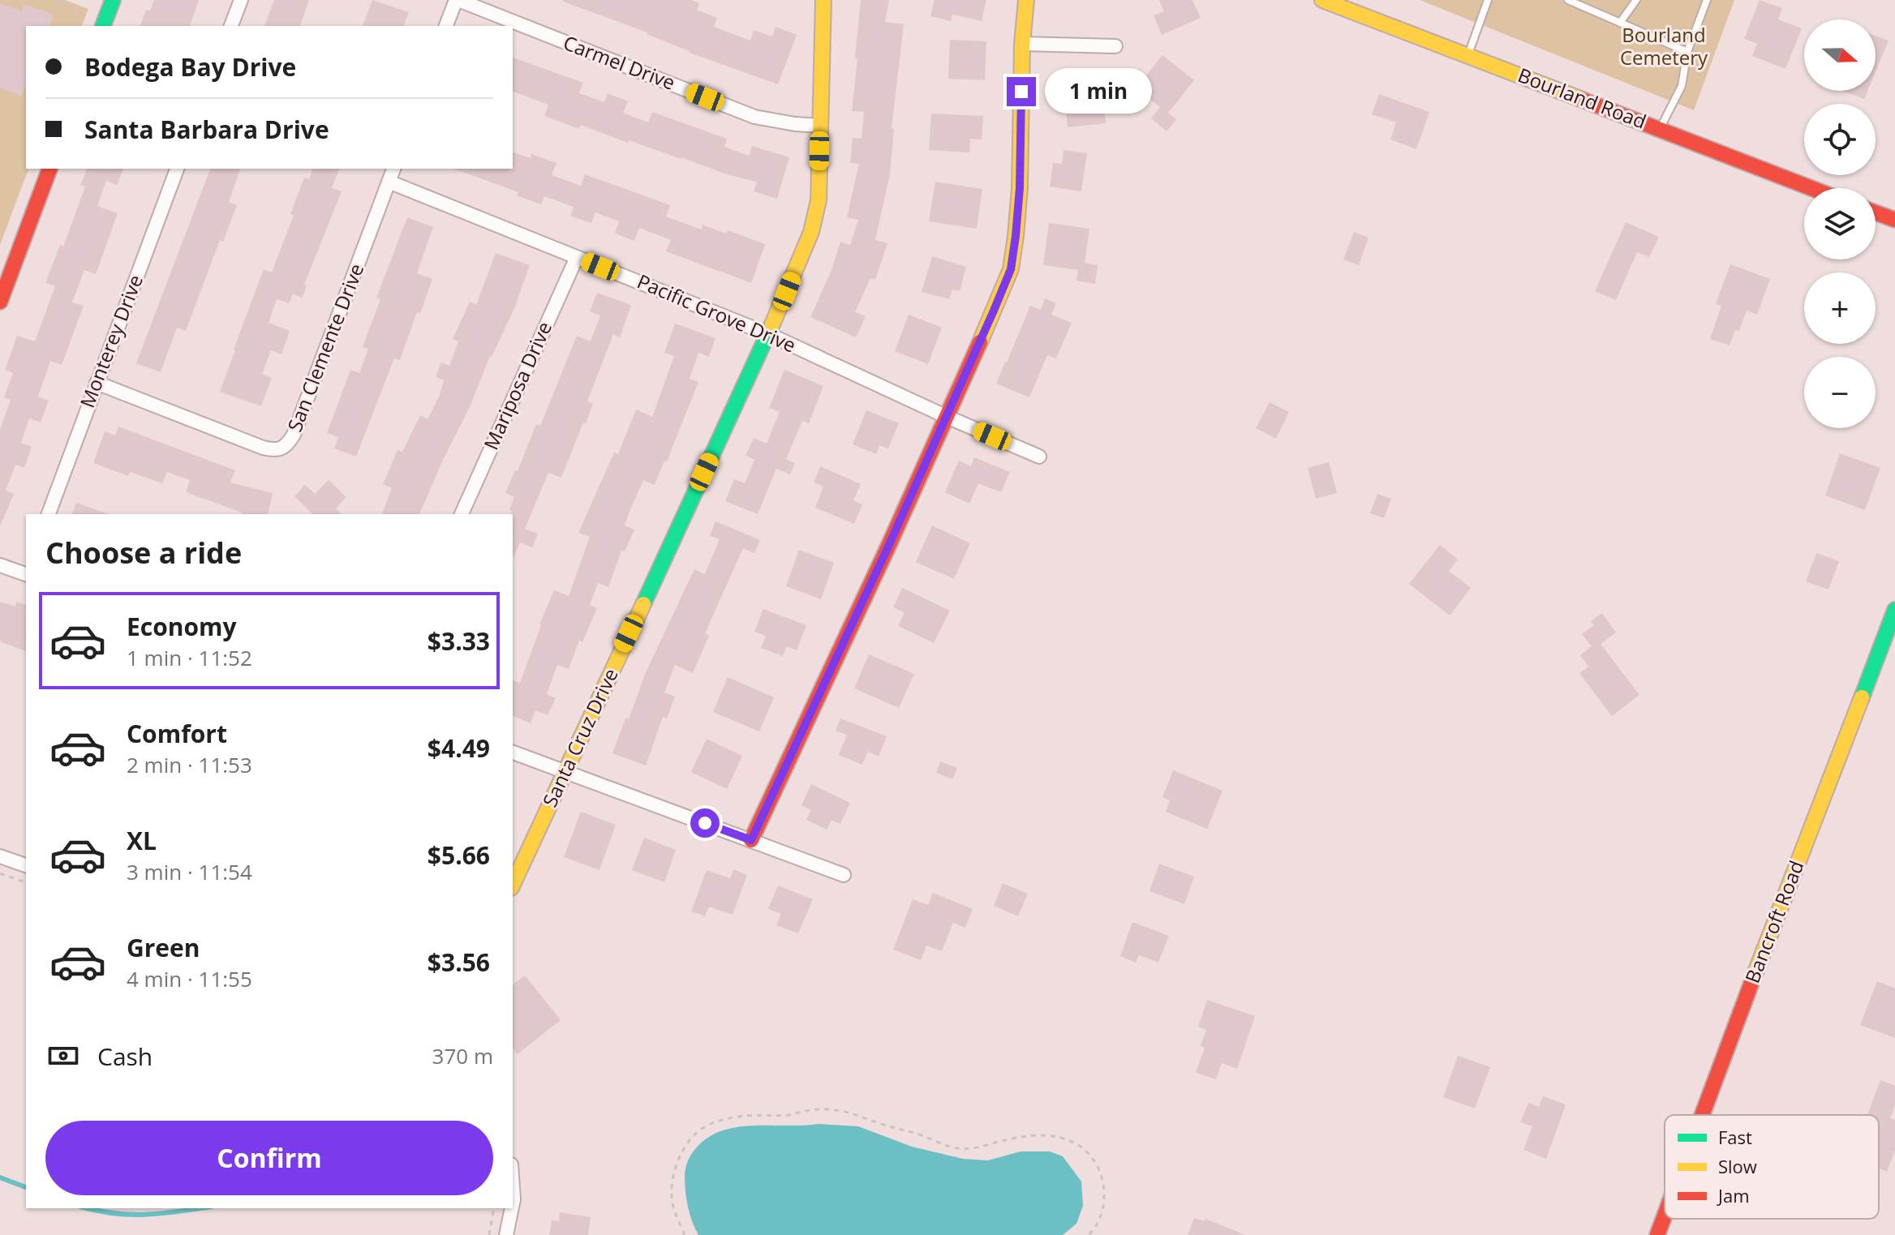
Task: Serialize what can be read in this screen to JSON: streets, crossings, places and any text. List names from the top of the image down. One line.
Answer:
{"streets":{"street":["Carmel Drive","Bourland Road","Pacific Grove Drive","Monterey Drive","San Clemente Drive","Mariposa Drive","Santa Cruz Drive","Bancroft Road"]},"crossings":[["Carmel Drive","Santa Cruz Drive"],["Pacific Grove Drive","San Clemente Drive"],["Pacific Grove Drive","Mariposa Drive"],["Pacific Grove Drive","Santa Cruz Drive"],["Monterey Drive","San Clemente Drive"]],"parks":["Bourland Cemetery"],"legend":["Fast","Slow","Jam"],"north":"right","page":{"map_buttons":["+","−"],"banner":["Bodega Bay Drive","Santa Barbara Drive"],"bubble":"1 min","heading":"Choose a ride","list":[{"name":"Economy","note":"1 min · 11:52","value":"$3.33"},{"name":"Comfort","note":"2 min · 11:53","value":"$4.49"},{"name":"XL","note":"3 min · 11:54","value":"$5.66"},{"name":"Green","note":"4 min · 11:55","value":"$3.56"}],"pay":["Cash","370 m"],"buttons":"Confirm"}}
